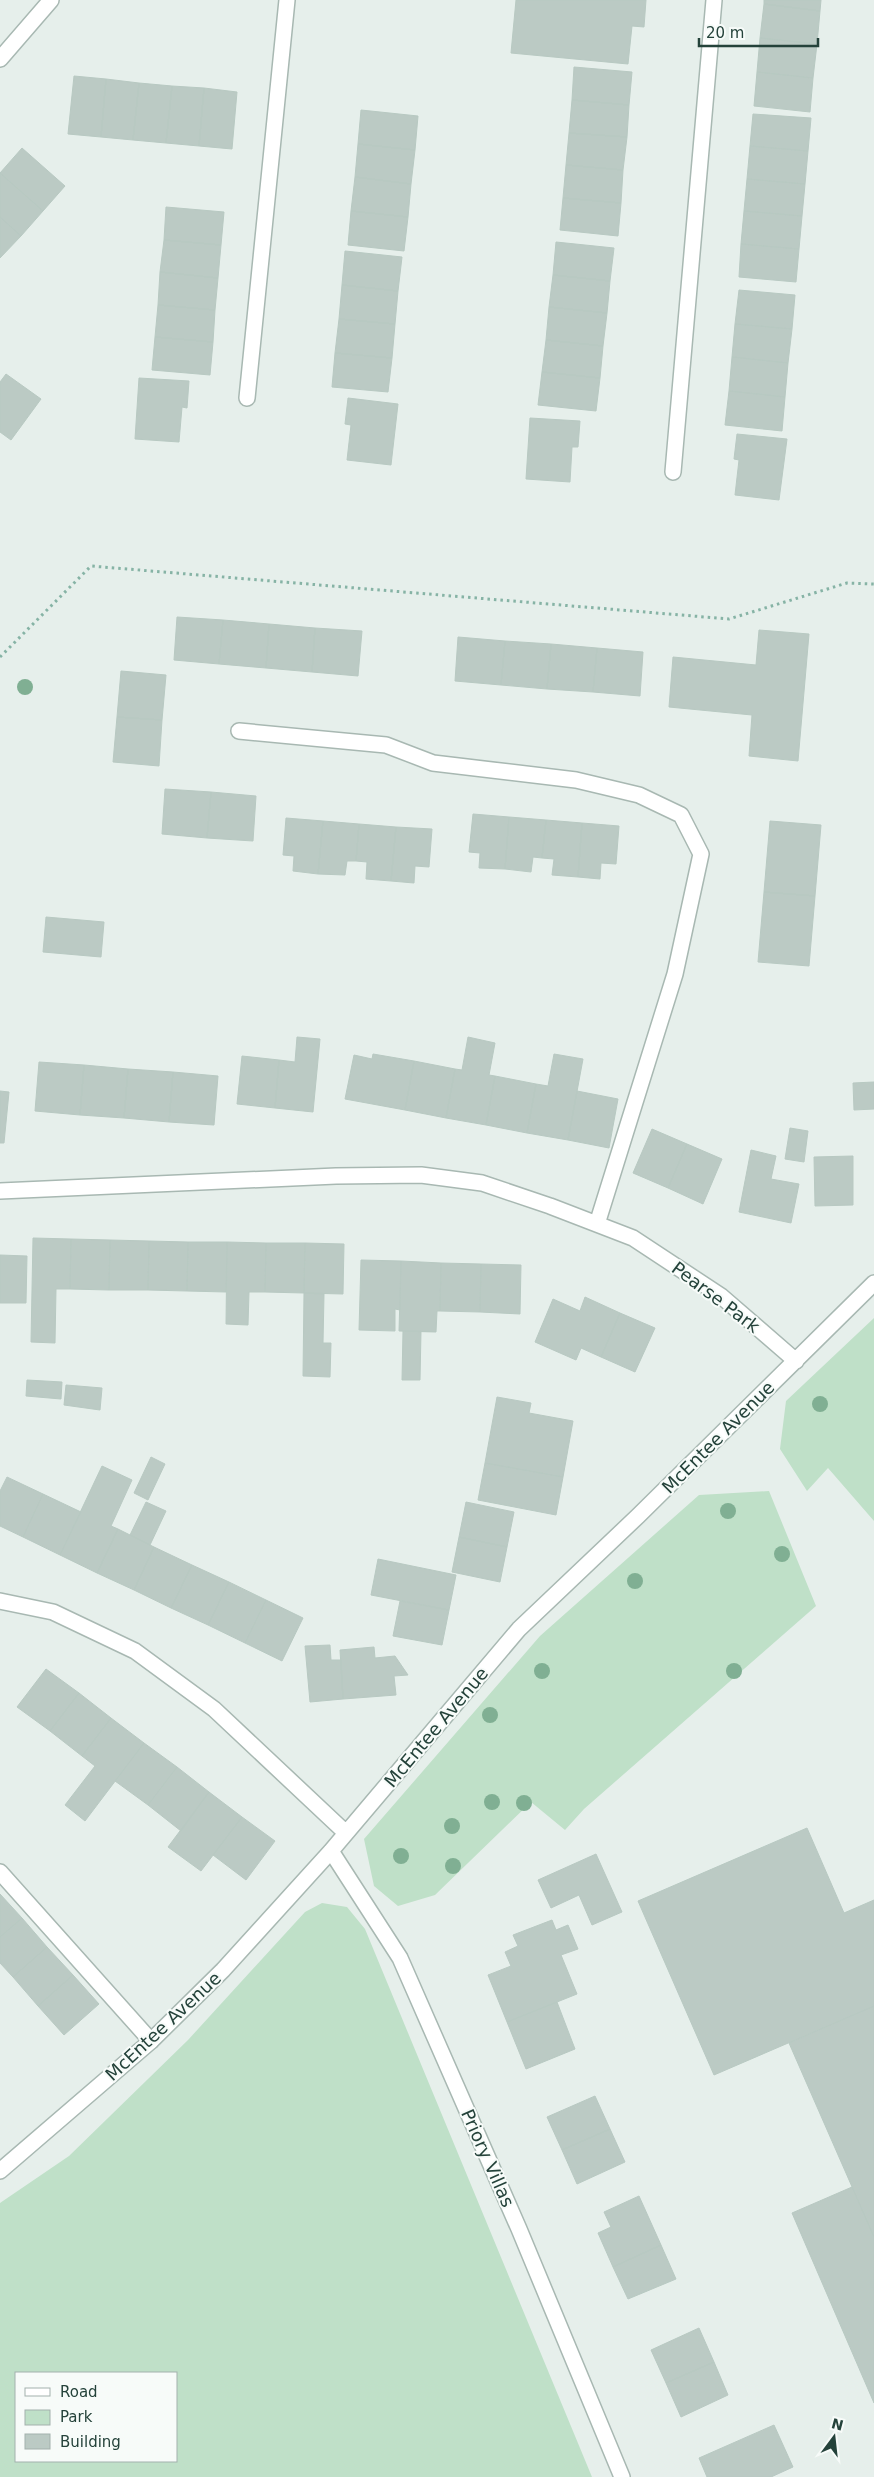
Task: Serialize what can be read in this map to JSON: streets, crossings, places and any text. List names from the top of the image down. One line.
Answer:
{"streets":{"street":["Pearse Park","McEntee Avenue","Priory Villas"]},"crossings":[["Pearse Park","McEntee Avenue"],["McEntee Avenue","Priory Villas"]],"legend":["Road","Park","Building"],"scale_bar":"20 m","north":"top"}
